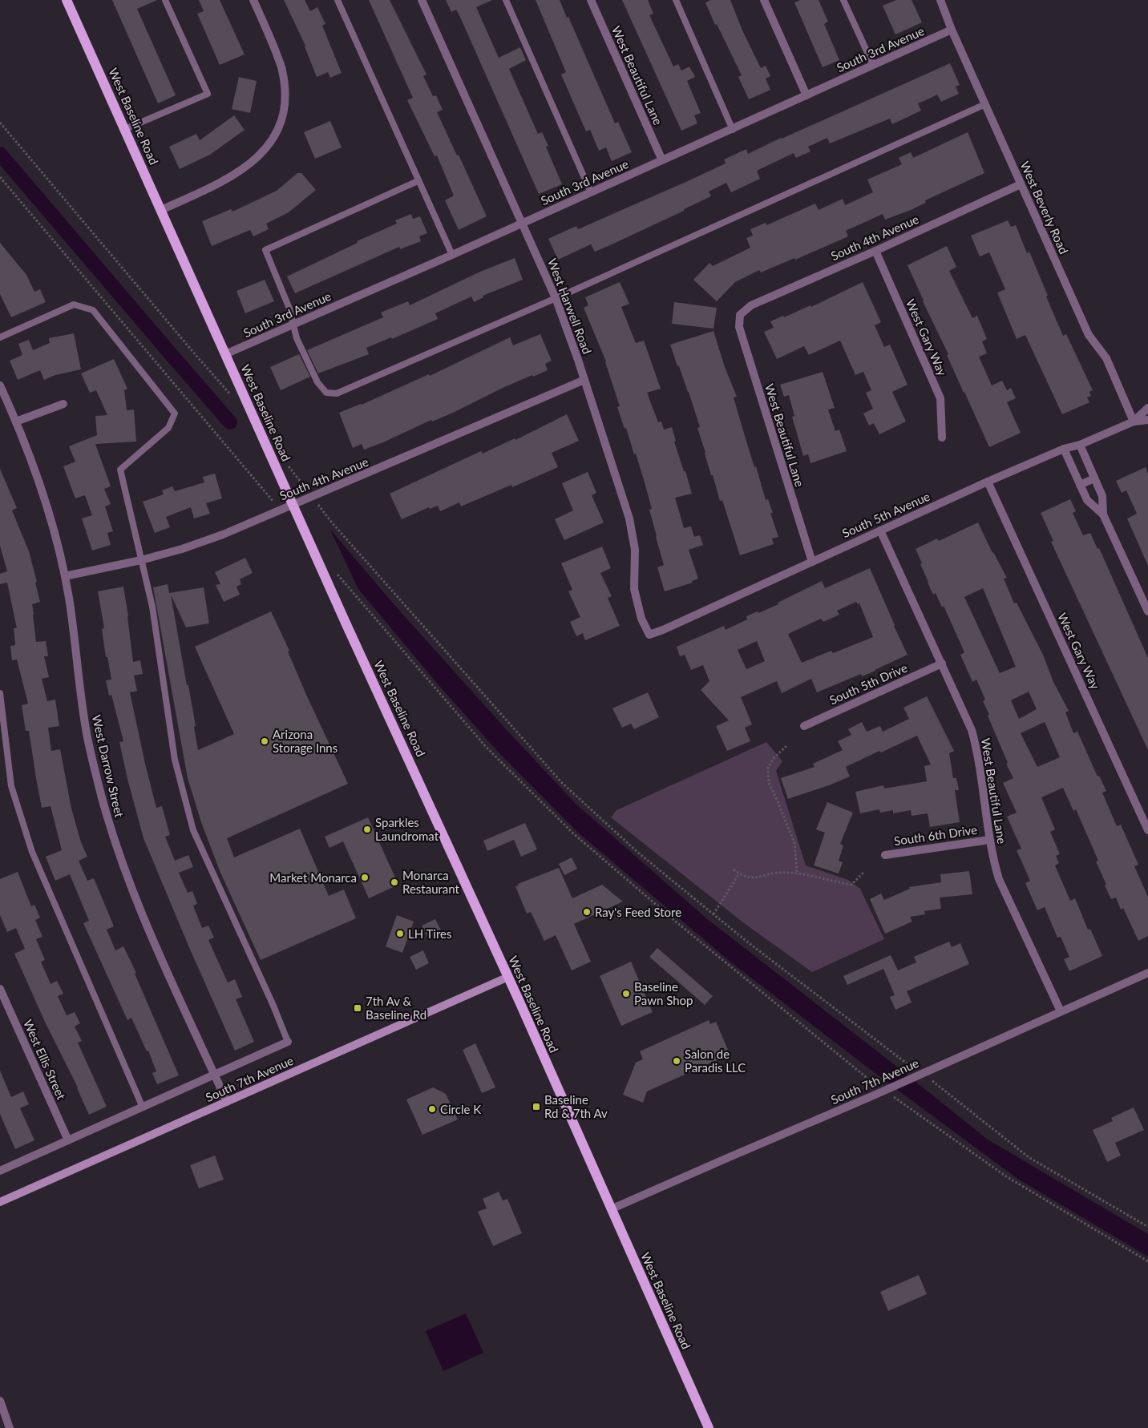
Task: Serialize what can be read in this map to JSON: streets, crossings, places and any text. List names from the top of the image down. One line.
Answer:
{"streets":{"main road":["West Baseline Road","South 7th Avenue"],"street":["South 3rd Avenue","West Beautiful Lane","West Beverly Road","South 4th Avenue","West Harwell Road","West Gary Way","South 5th Avenue","South 5th Drive","West Darrow Street","South 6th Drive","West Ellis Street"]},"crossings":[["South 3rd Avenue","West Beautiful Lane"],["South 3rd Avenue","West Baseline Road"],["South 3rd Avenue","West Beverly Road"],["South 3rd Avenue","West Harwell Road"],["West Beautiful Lane","South 4th Avenue"],["West Beautiful Lane","South 5th Avenue"],["West Beautiful Lane","South 5th Drive"],["West Beautiful Lane","South 6th Drive"],["West Beautiful Lane","South 7th Avenue"],["West Baseline Road","South 4th Avenue"],["West Baseline Road","South 7th Avenue"],["West Beverly Road","South 4th Avenue"],["West Beverly Road","South 5th Avenue"],["South 4th Avenue","West Harwell Road"],["South 4th Avenue","West Gary Way"],["South 4th Avenue","West Darrow Street"],["West Harwell Road","South 5th Avenue"],["West Gary Way","South 5th Avenue"],["West Darrow Street","South 7th Avenue"],["West Ellis Street","South 7th Avenue"]],"places":{"other":["Arizona Storage Inns","Sparkles Laundromat","Market Monarca","Monarca Restaurant","Ray's Feed Store","LH Tires","Baseline Pawn Shop","Salon de Paradis LLC","Circle K"],"transit":["7th Av & Baseline Rd","Baseline Rd & 7th Av"]}}
